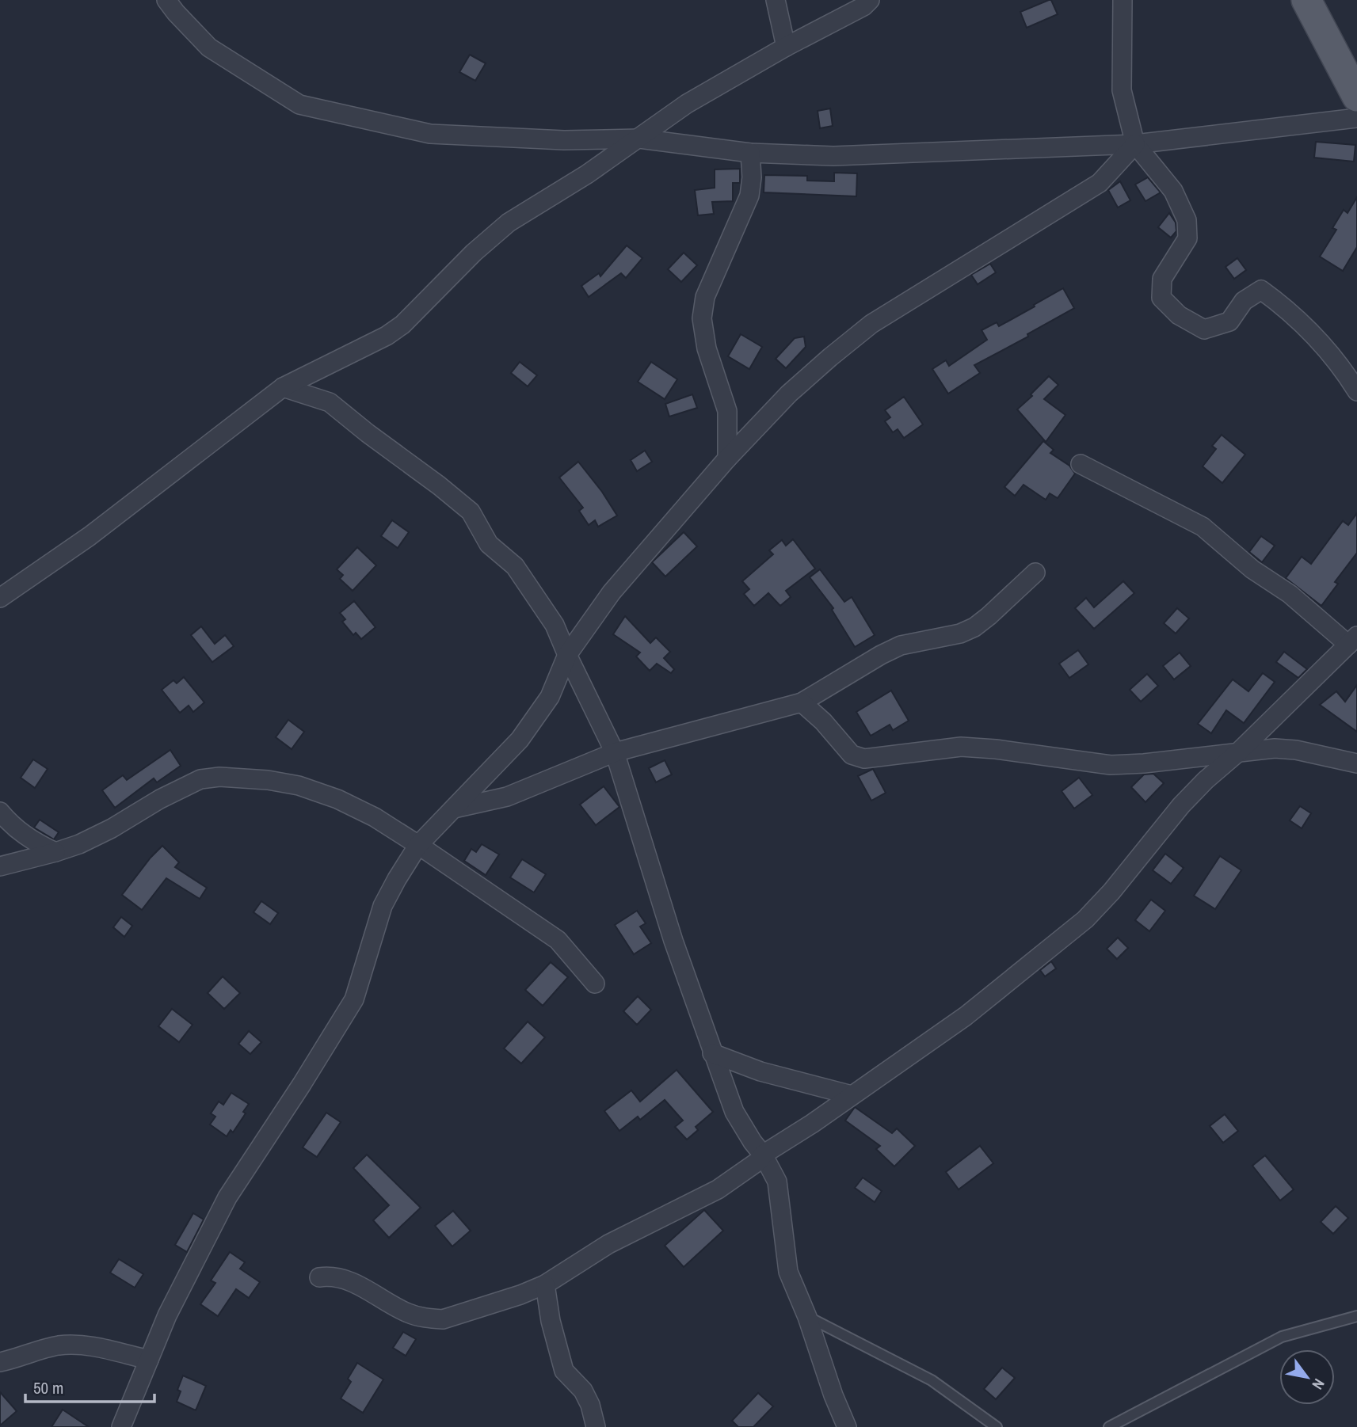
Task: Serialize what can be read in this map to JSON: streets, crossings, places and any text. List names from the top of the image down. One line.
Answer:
{"scale_bar":"50 m","north":"bottom right"}
